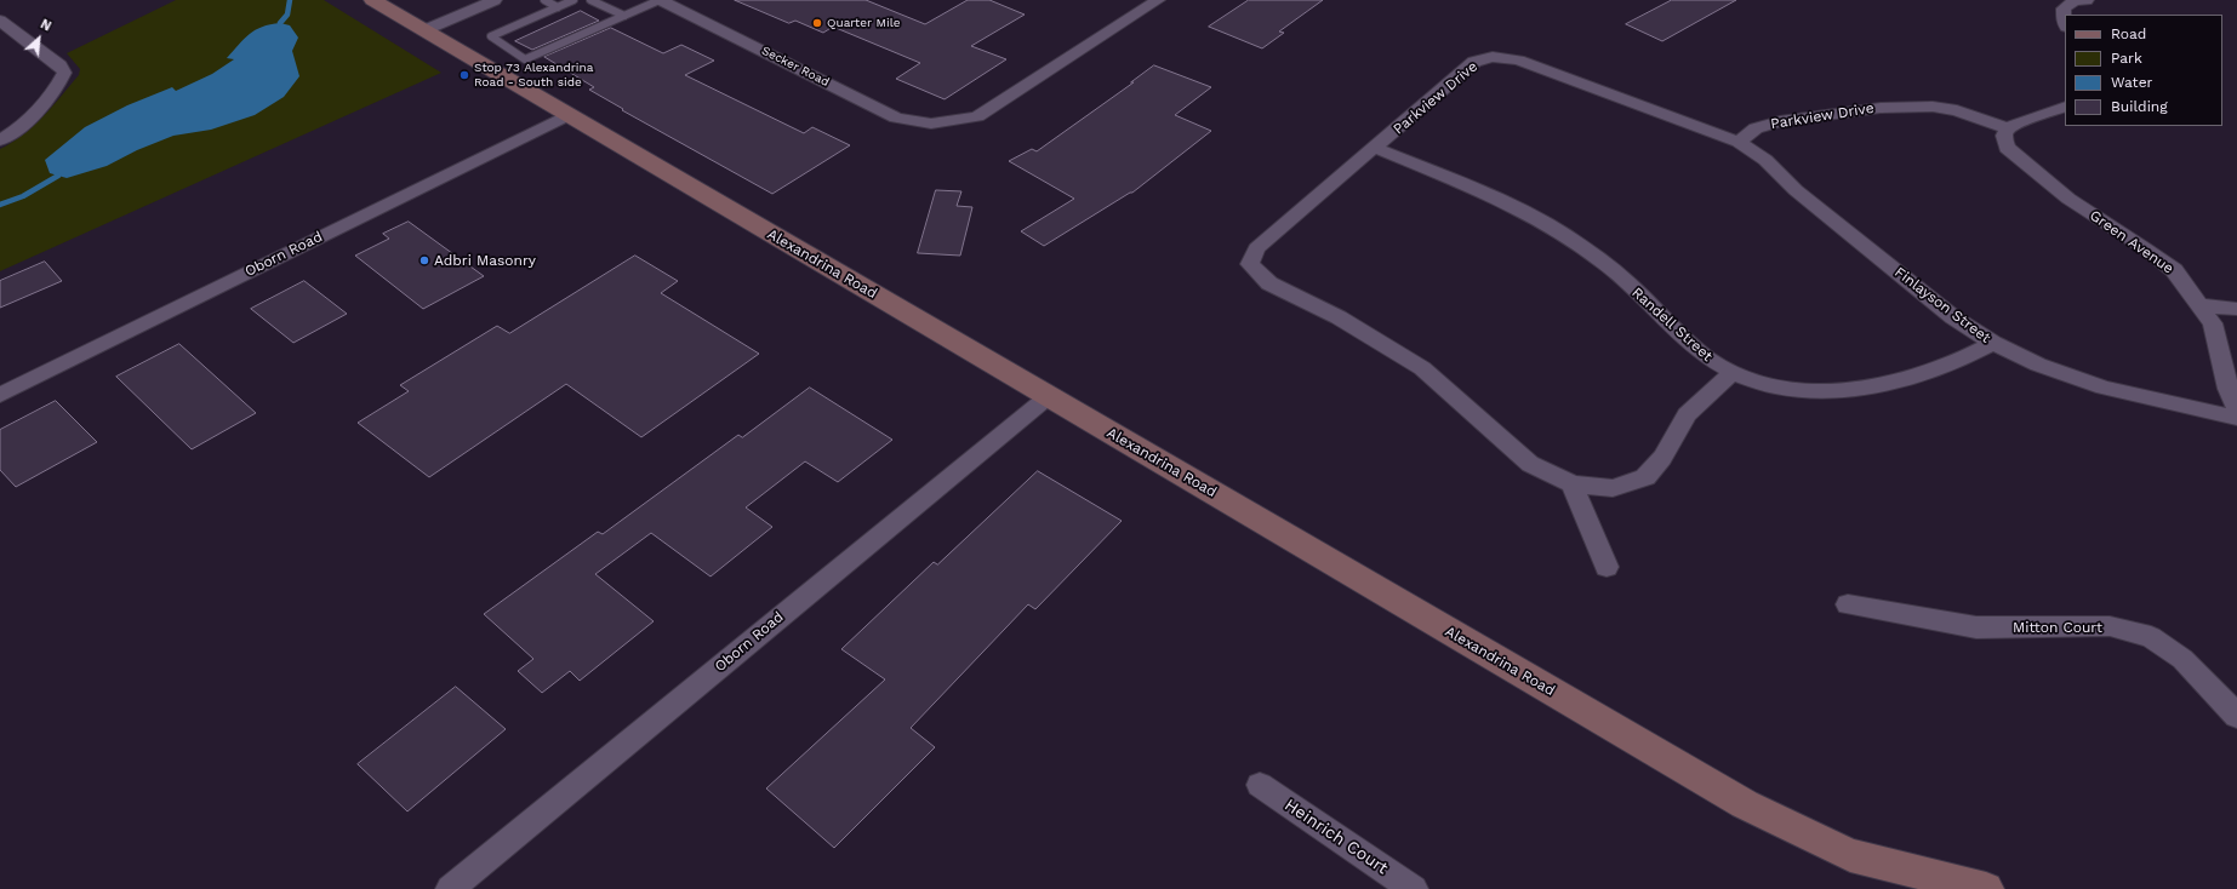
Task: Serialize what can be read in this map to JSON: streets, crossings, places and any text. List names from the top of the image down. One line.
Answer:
{"streets":{"main road":["Alexandrina Road"],"street":["Secker Road","Parkview Drive","Green Avenue","Oborn Road","Finlayson Street","Randell Street","Mitton Court","Heinrich Court"]},"crossings":[["Parkview Drive","Green Avenue"],["Parkview Drive","Finlayson Street"],["Parkview Drive","Randell Street"],["Oborn Road","Alexandrina Road"],["Finlayson Street","Randell Street"]],"places":["Quarter Mile","Stop 73 Alexandrina Road - South side","Adbri Masonry"],"legend":["Road","Park","Water","Building"],"north":"top right"}
